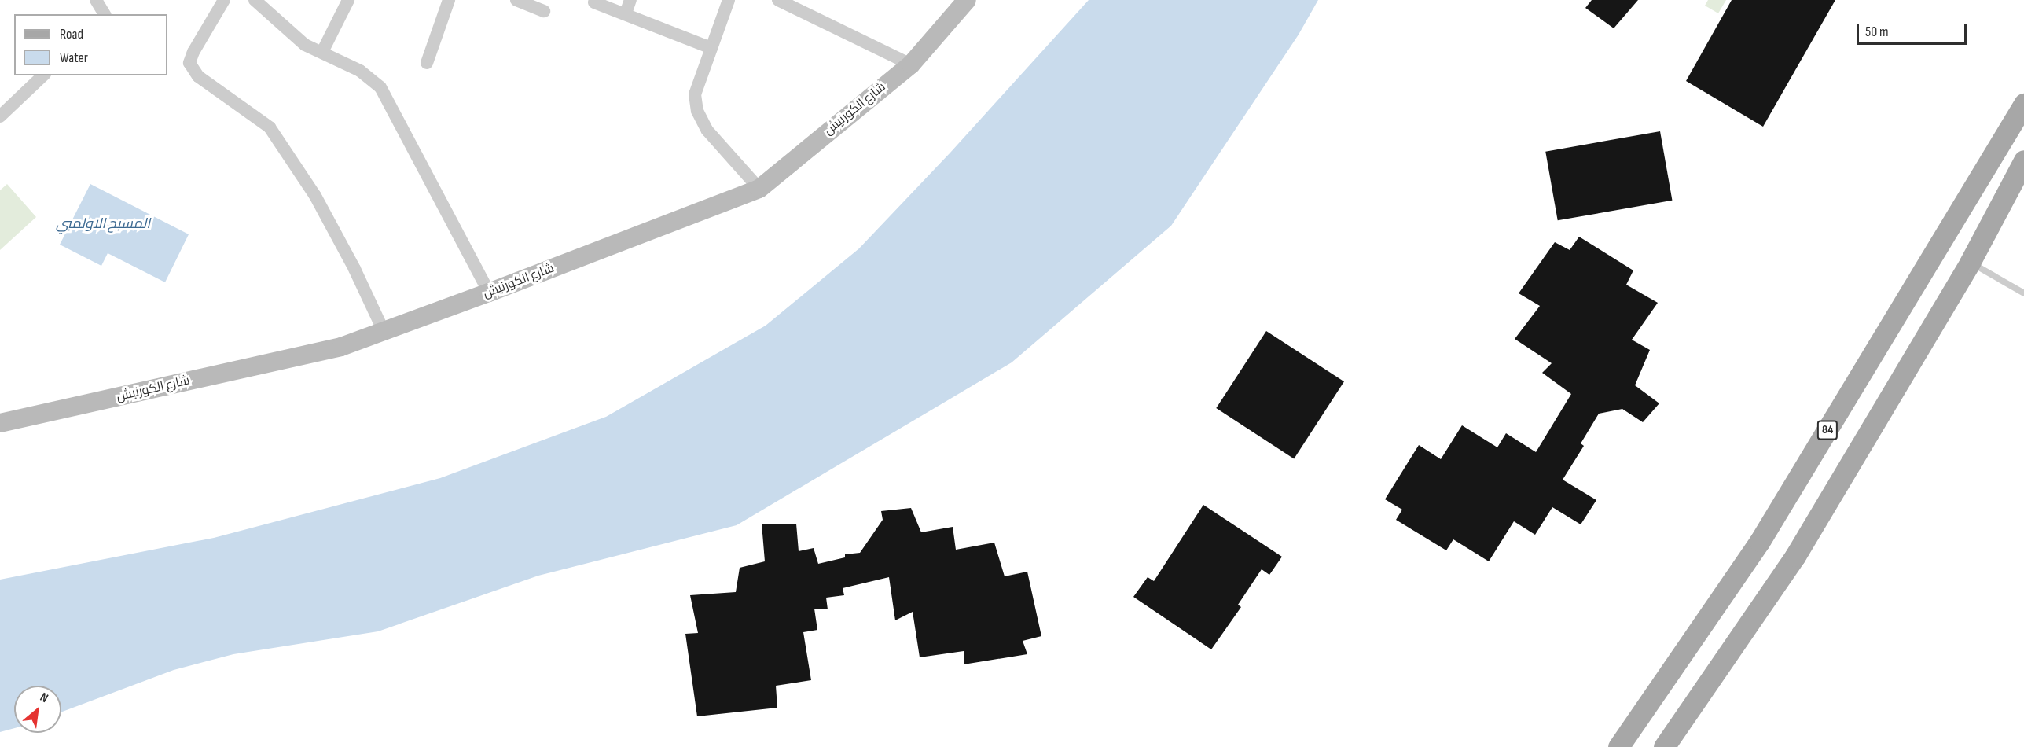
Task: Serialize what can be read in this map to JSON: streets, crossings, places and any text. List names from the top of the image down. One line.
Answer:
{"streets":{"main road":["84"],"street":["شارع الكورنيش"]},"water":["المسبح الاولمبي"],"legend":["Road","Water"],"scale_bar":"50 m","north":"top right"}
